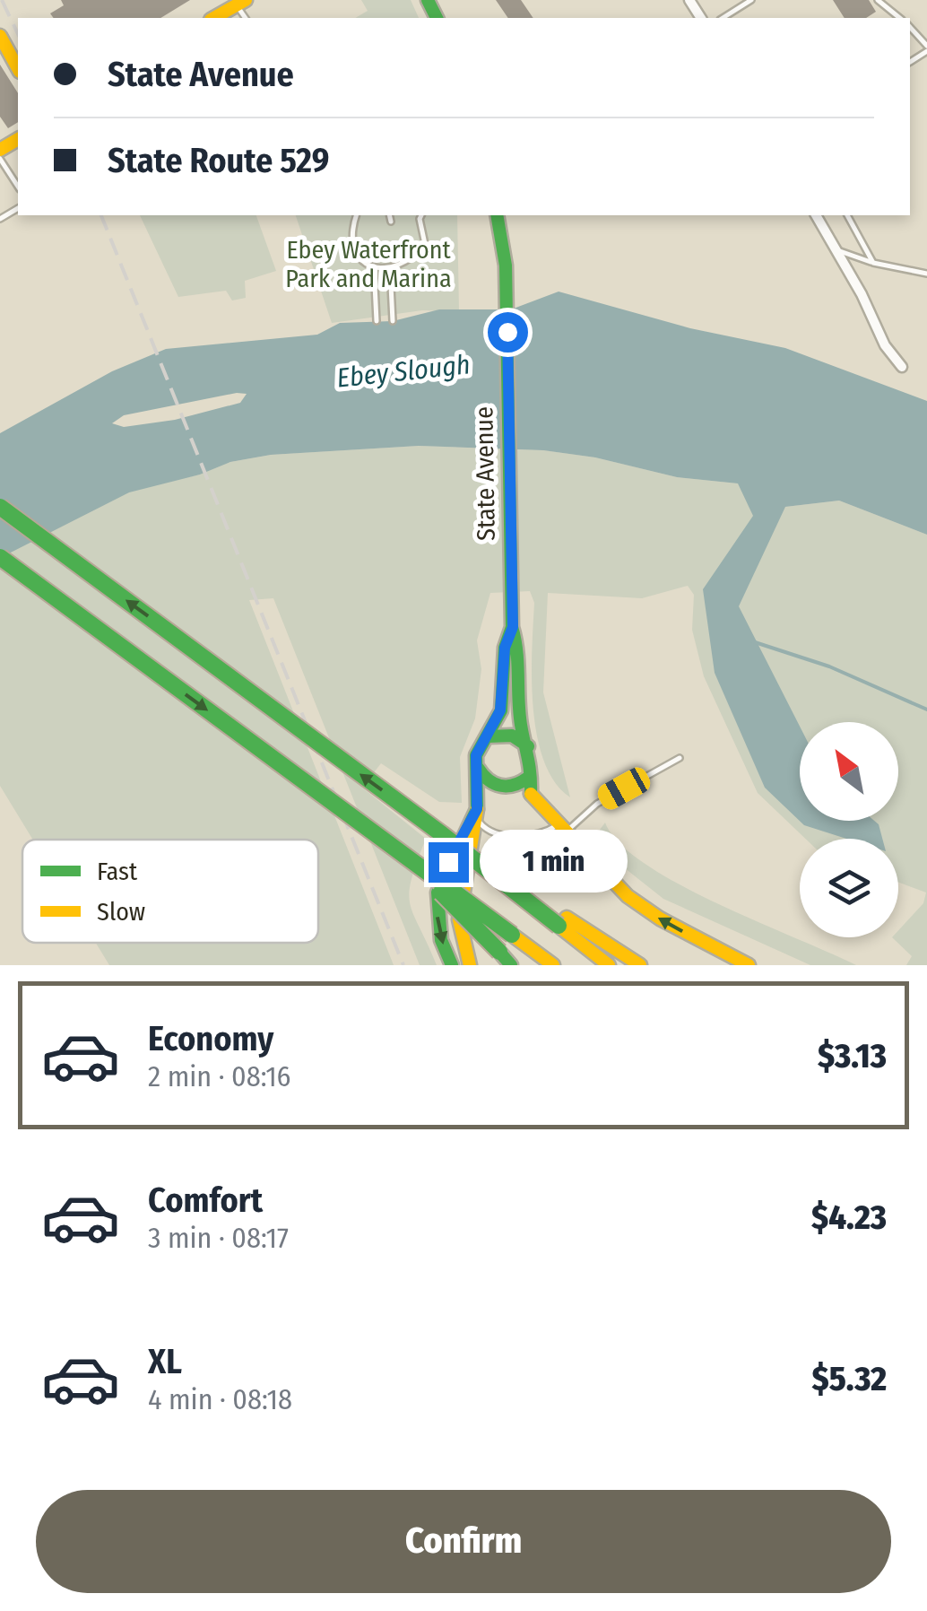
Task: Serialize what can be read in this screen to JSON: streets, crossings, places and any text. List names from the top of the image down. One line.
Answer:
{"streets":{"main road":["State Avenue"]},"water":["Ebey Slough"],"parks":["Ebey Waterfront Park and Marina"],"legend":["Fast","Slow"],"north":"top left","page":{"banner":["State Avenue","State Route 529"],"bubble":"1 min","list":[{"name":"Economy","note":"2 min · 08:16","value":"$3.13"},{"name":"Comfort","note":"3 min · 08:17","value":"$4.23"},{"name":"XL","note":"4 min · 08:18","value":"$5.32"}],"buttons":"Confirm"}}
